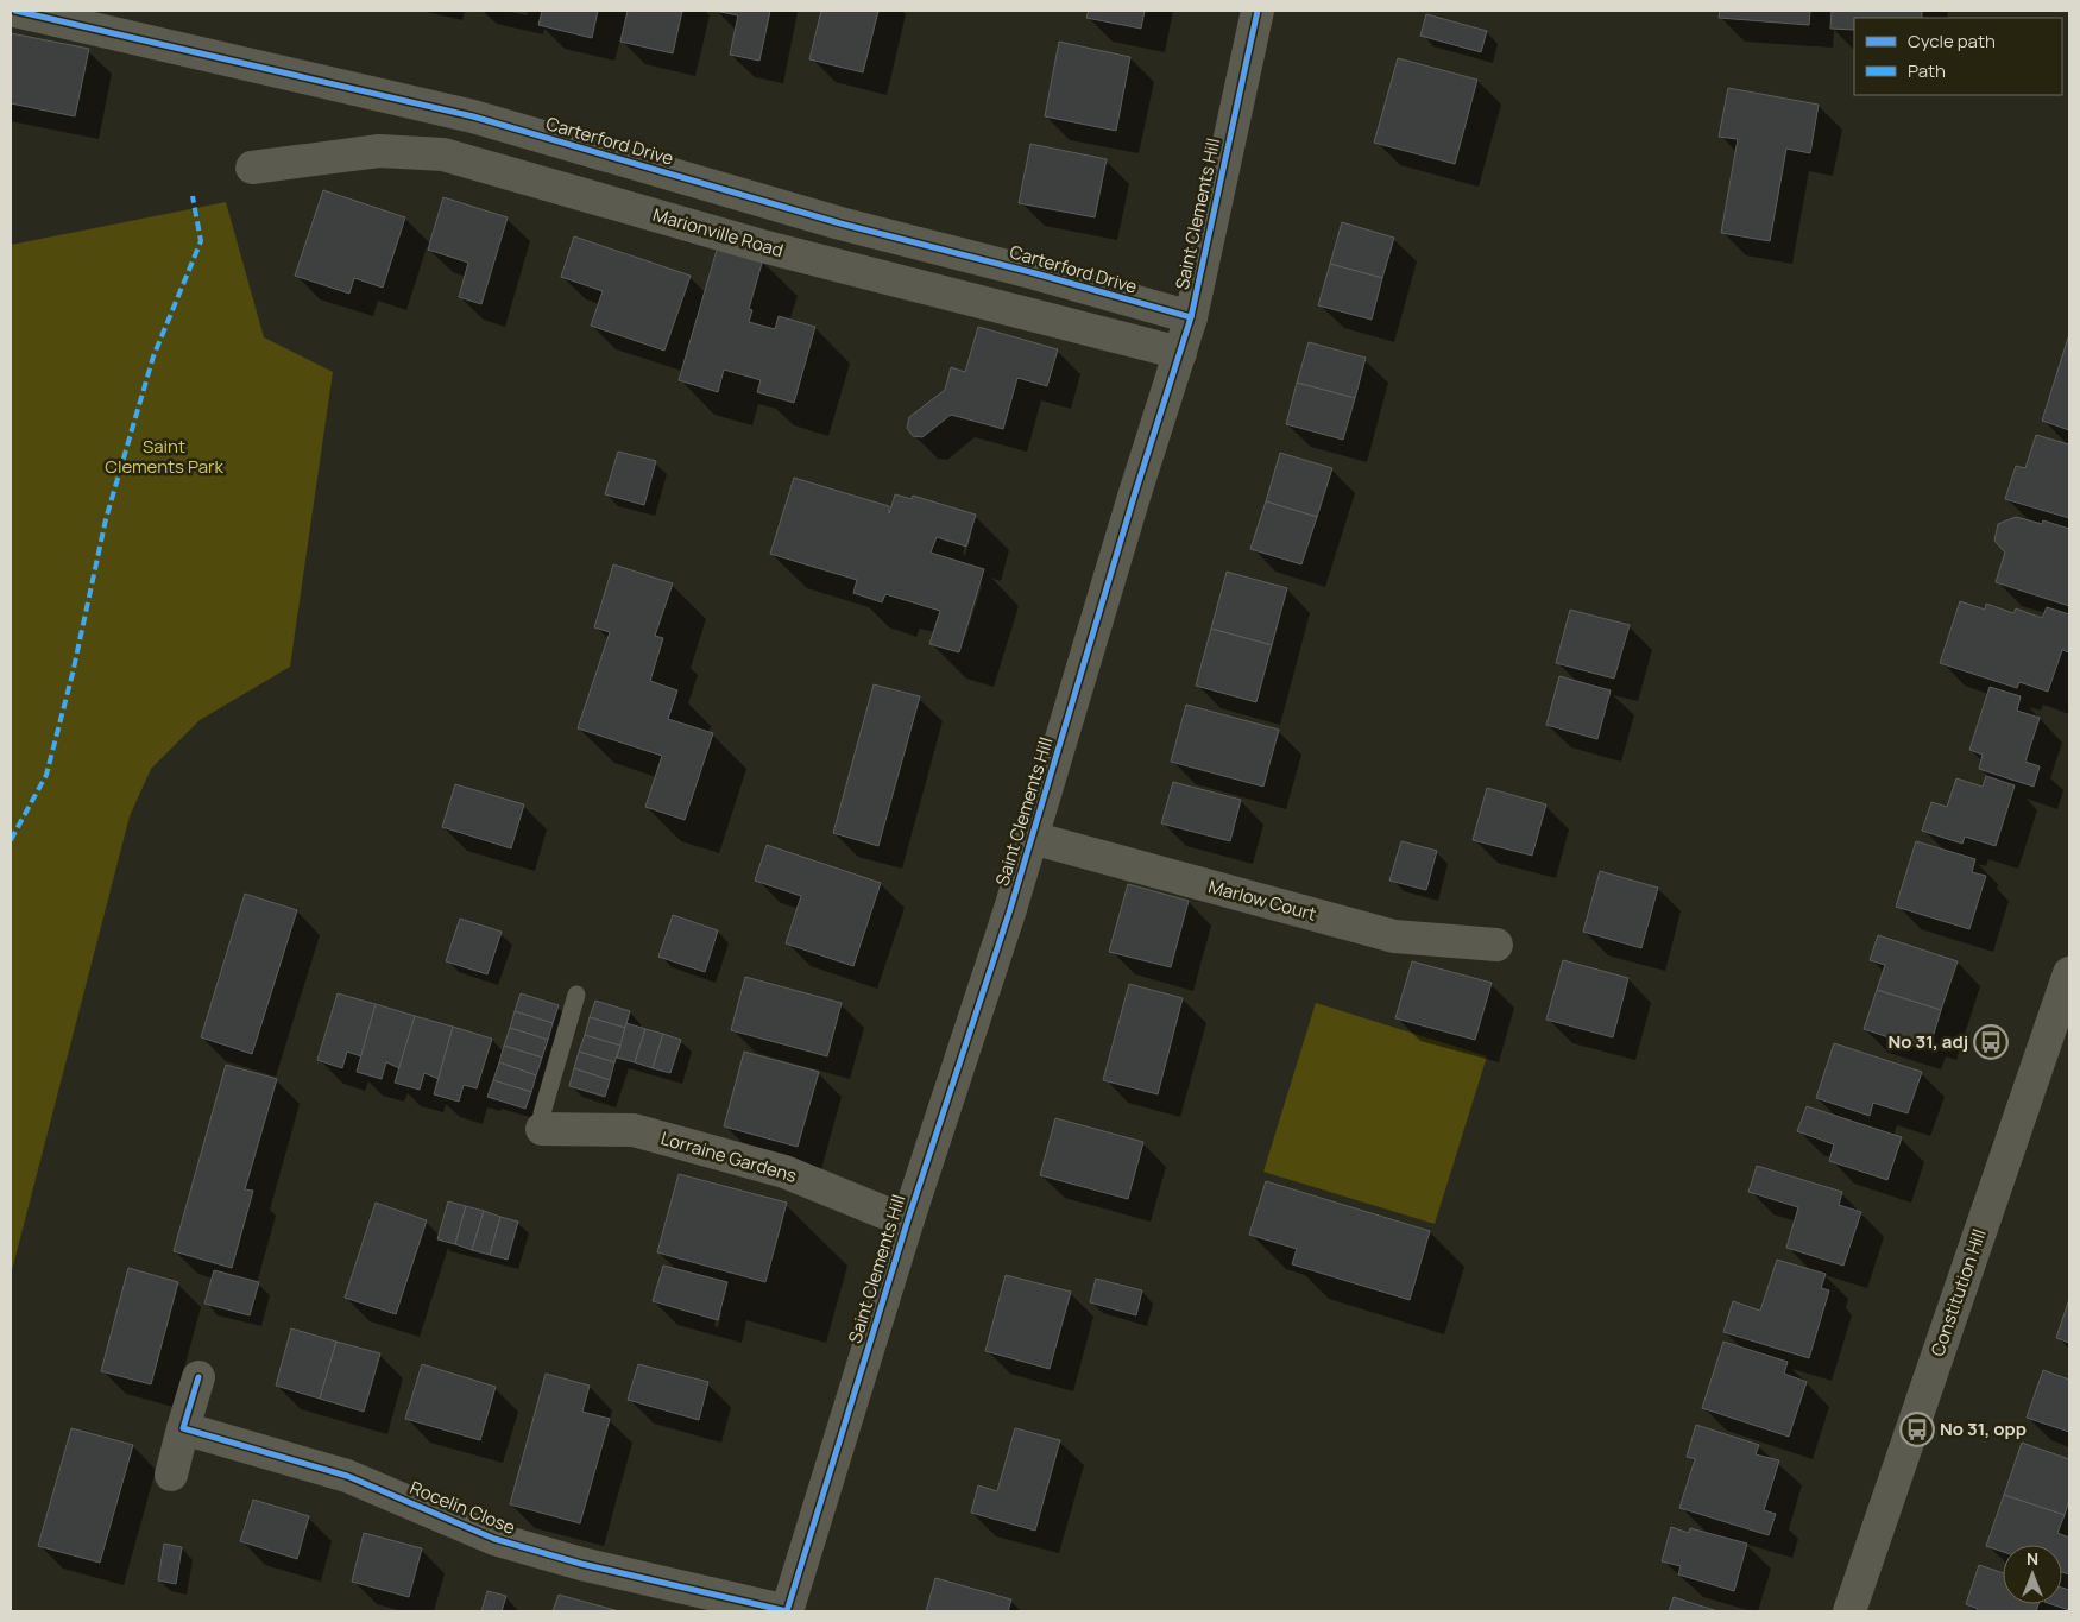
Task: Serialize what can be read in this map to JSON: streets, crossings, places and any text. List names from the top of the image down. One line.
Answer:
{"streets":{"street":["Carterford Drive","Saint Clements Hill","Marionville Road","Marlow Court","Lorraine Gardens","Constitution Hill","Rocelin Close"]},"crossings":[["Carterford Drive","Saint Clements Hill"],["Saint Clements Hill","Marionville Road"],["Saint Clements Hill","Marlow Court"],["Saint Clements Hill","Lorraine Gardens"],["Saint Clements Hill","Rocelin Close"]],"parks":["Saint Clements Park"],"places":{"bus stop":["No 31, adj","No 31, opp"]},"legend":["Cycle path","Path"],"north":"top"}
